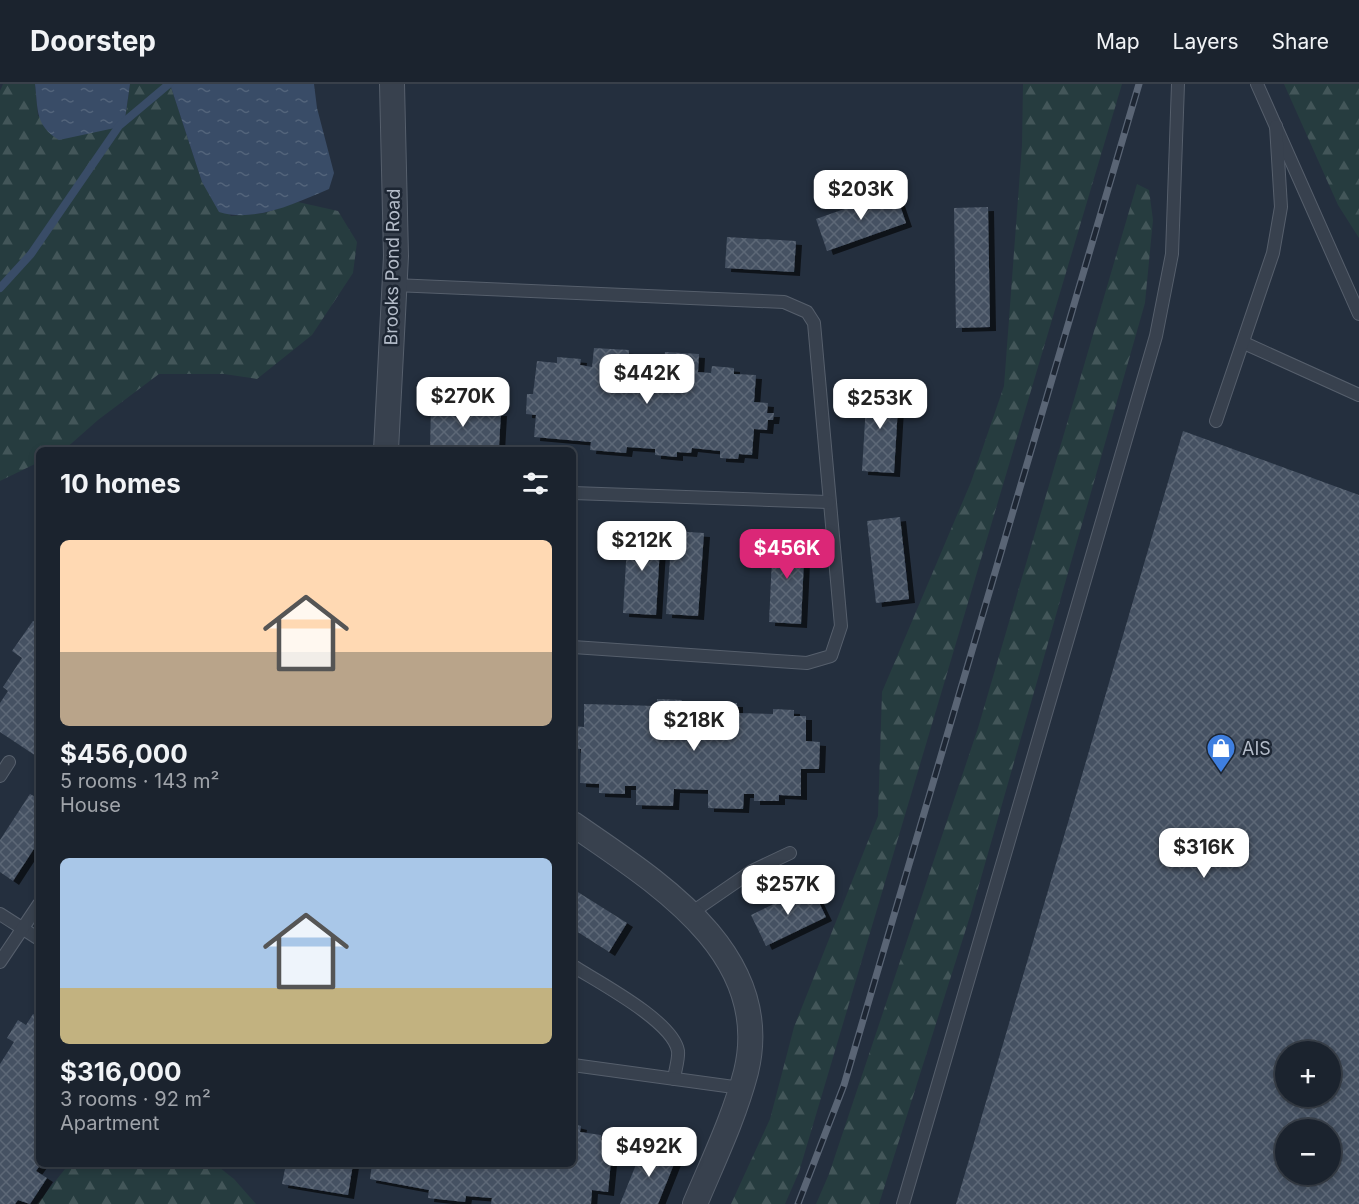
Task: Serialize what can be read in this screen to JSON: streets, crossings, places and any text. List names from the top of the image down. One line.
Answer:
{"streets":{"street":["Brooks Pond Road"]},"places":{"shop":["AIS"]},"page":{"header":"Doorstep","nav":["Map","Layers","Share"],"price":["$203K","$442K","$270K","$253K","$212K","$456K","$218K","$316K","$257K","$492K"],"heading":"10 homes","list":[{"name":"$456,000","note":"5 rooms · 143 m² · House"},{"name":"$316,000","note":"3 rooms · 92 m² · Apartment"}],"map_buttons":["+","−"]}}
